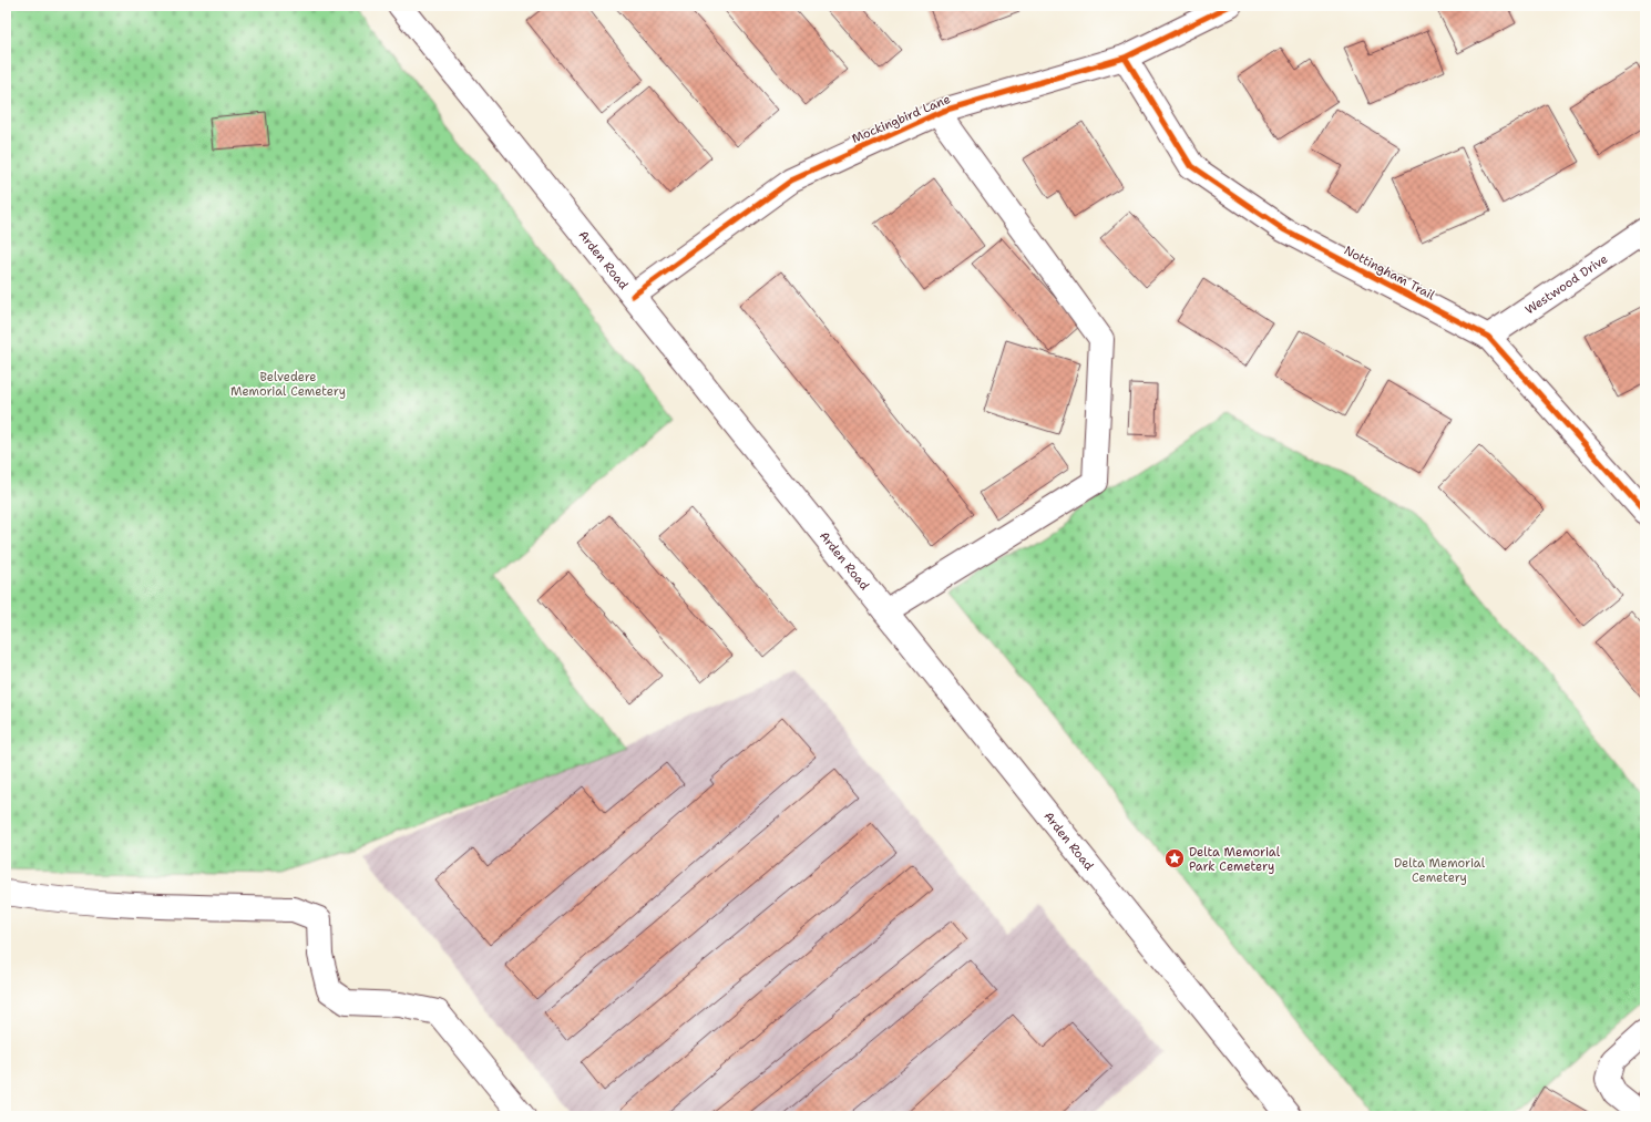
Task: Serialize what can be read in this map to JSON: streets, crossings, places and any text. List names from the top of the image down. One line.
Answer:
{"streets":{"street":["Mockingbird Lane","Arden Road","Nottingham Trail","Westwood Drive"]},"crossings":[["Mockingbird Lane","Arden Road"],["Mockingbird Lane","Nottingham Trail"],["Nottingham Trail","Westwood Drive"]],"parks":["Belvedere Memorial Cemetery","Delta Memorial Cemetery"],"places":{"place":["Delta Memorial Park Cemetery"]}}
